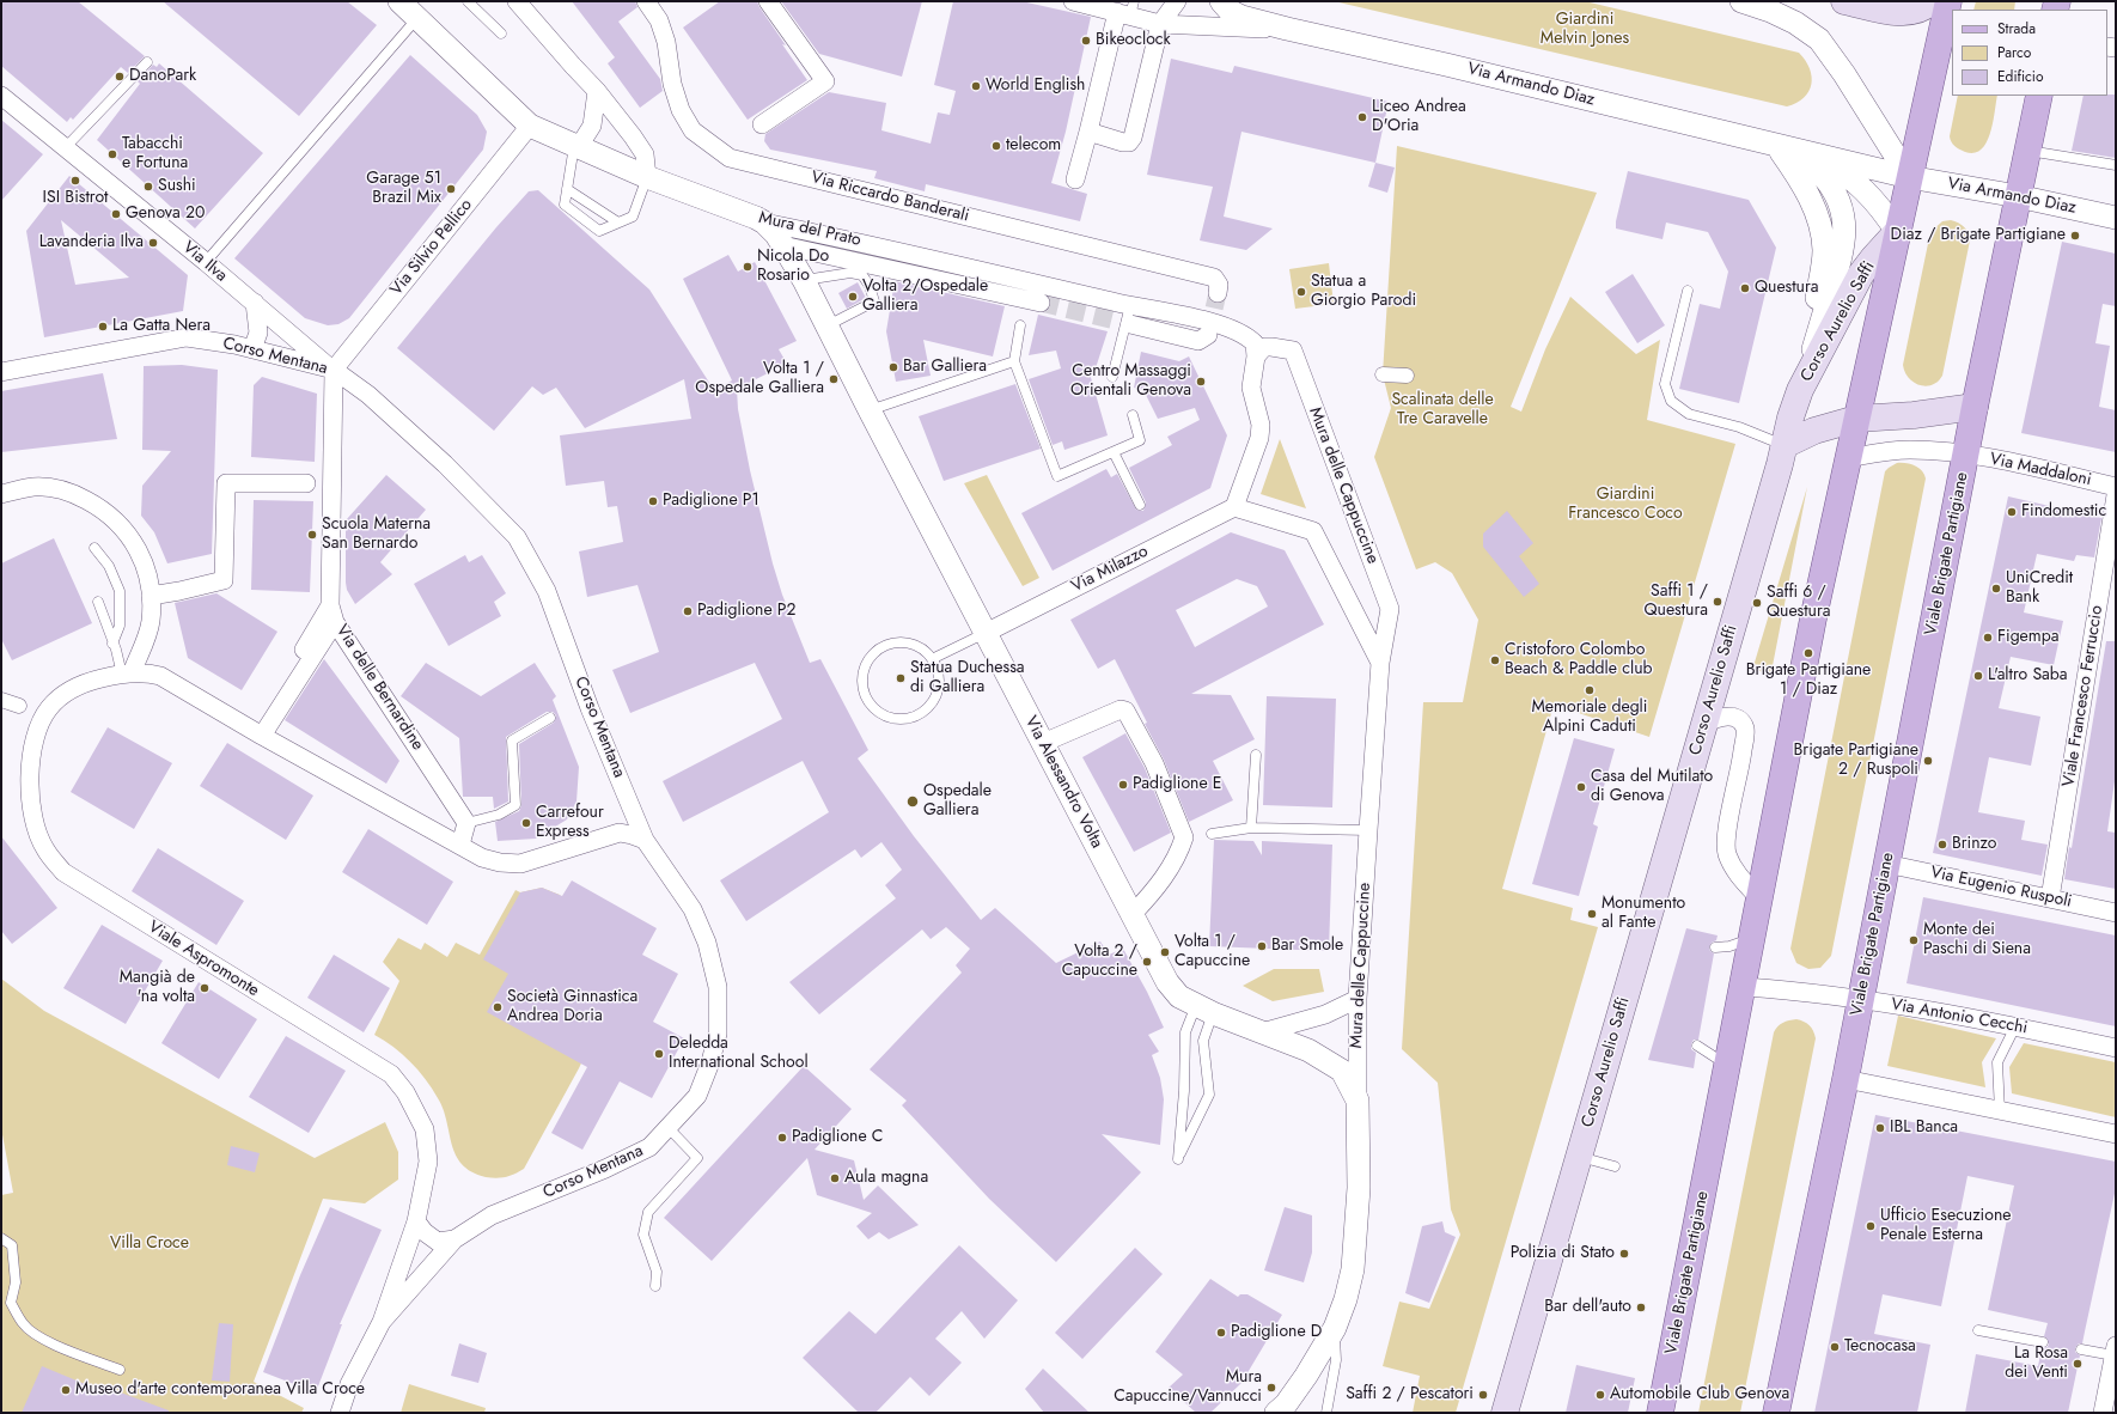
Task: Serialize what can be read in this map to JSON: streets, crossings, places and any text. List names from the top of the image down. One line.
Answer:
{"streets":{"main road":["Corso Aurelio Saffi","Viale Brigate Partigiane"],"street":["Via Armando Diaz","Via Riccardo Banderali","Mura del Prato","Via Silvio Pellico","Via Ilva","Corso Mentana","Via Maddaloni","Mura delle Cappuccine","Via Milazzo","Via delle Bernardine","Viale Francesco Ferruccio","Via Alessandro Volta","Via Eugenio Ruspoli","Viale Aspromonte","Via Antonio Cecchi"]},"crossings":[["Via Armando Diaz","Corso Aurelio Saffi"],["Via Armando Diaz","Viale Brigate Partigiane"],["Mura del Prato","Via Silvio Pellico"],["Mura del Prato","Mura delle Cappuccine"],["Mura del Prato","Via Milazzo"],["Mura del Prato","Via Alessandro Volta"],["Via Silvio Pellico","Via Ilva"],["Via Silvio Pellico","Corso Mentana"],["Via Silvio Pellico","Via delle Bernardine"],["Via Ilva","Corso Mentana"],["Via Ilva","Via delle Bernardine"],["Corso Aurelio Saffi","Viale Brigate Partigiane"],["Corso Mentana","Via delle Bernardine"],["Corso Mentana","Viale Aspromonte"],["Via Maddaloni","Viale Brigate Partigiane"],["Mura delle Cappuccine","Via Alessandro Volta"],["Viale Brigate Partigiane","Via Eugenio Ruspoli"],["Viale Brigate Partigiane","Via Antonio Cecchi"],["Via Milazzo","Via Alessandro Volta"],["Viale Francesco Ferruccio","Via Eugenio Ruspoli"]],"parks":["Giardini Melvin Jones","Scalinata delle Tre Caravelle","Giardini Francesco Coco","Villa Croce"],"places":["Bikeoclock","DanoPark","World English","Liceo Andrea D'Oria","telecom","Tabacchi e Fortuna","ISI Bistrot","Sushi","Garage 51 Brazil Mix","Genova 20","Diaz / Brigate Partigiane","Lavanderia Ilva","Nicola Do Rosario","Questura","Statua a Giorgio Parodi","Volta 2/Ospedale Galliera","La Gatta Nera","Bar Galliera","Volta 1 / Ospedale Galliera","Centro Massaggi Orientali Genova","Padiglione P1","Findomestic","Scuola Materna San Bernardo","UniCredit Bank","Saffi 1 / Questura","Saffi 6 / Questura","Padiglione P2","Figempa","Brigate Partigiane 1 / Diaz","Cristoforo Colombo Beach & Paddle club","L'altro Saba","Statua Duchessa di Galliera","Memoriale degli Alpini Caduti","Brigate Partigiane 2 / Ruspoli","Padiglione E","Casa del Mutilato di Genova","Ospedale Galliera","Carrefour Express","Brinzo","Monumento al Fante","Monte dei Paschi di Siena","Bar Smole","Volta 1 / Capuccine","Volta 2 / Capuccine","Mangià de 'na volta","Società Ginnastica Andrea Doria","Deledda International School","IBL Banca","Padiglione C","Aula magna","Ufficio Esecuzione Penale Esterna","Polizia di Stato","Bar dell'auto","Padiglione D","Tecnocasa","La Rosa dei Venti","Mura Capuccine/Vannucci","Museo d'arte contemporanea Villa Croce","Saffi 2 / Pescatori","Automobile Club Genova"],"legend":["Strada","Parco","Edificio"]}
